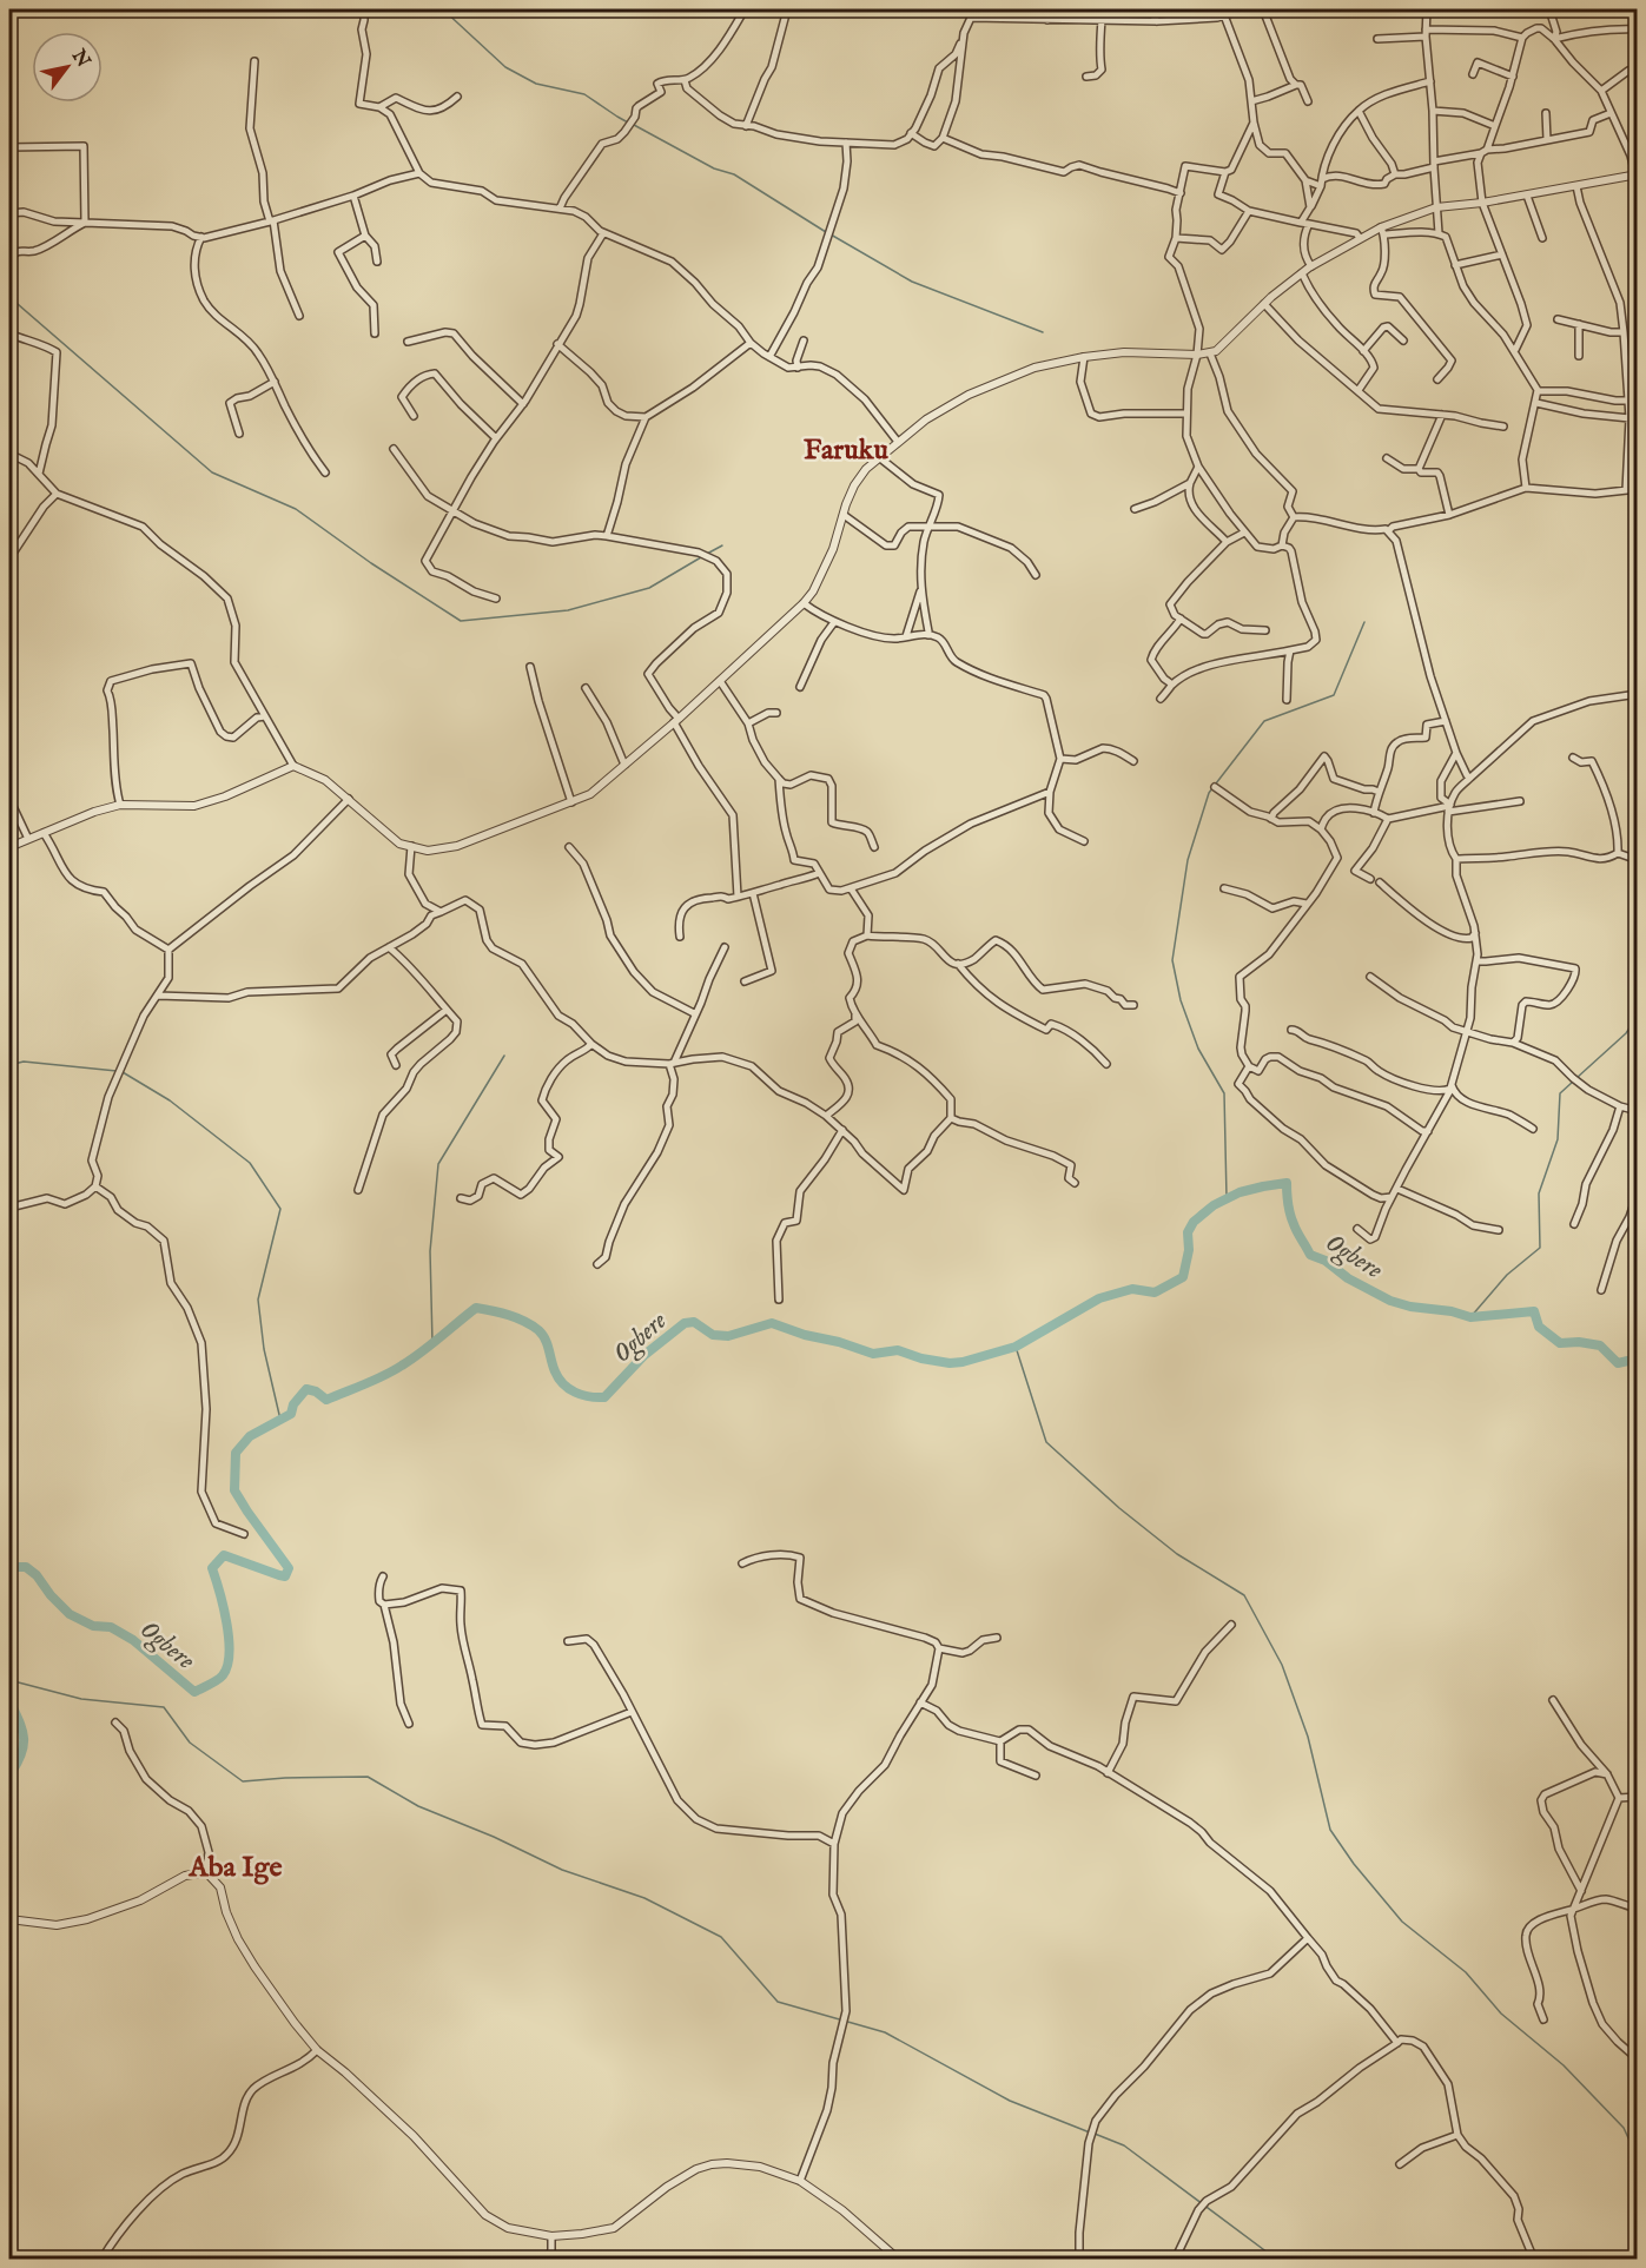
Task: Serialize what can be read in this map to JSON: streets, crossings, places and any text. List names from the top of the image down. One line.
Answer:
{"districts":["Faruku","Aba Ige"],"water":["Ogbere"],"north":"top right"}
